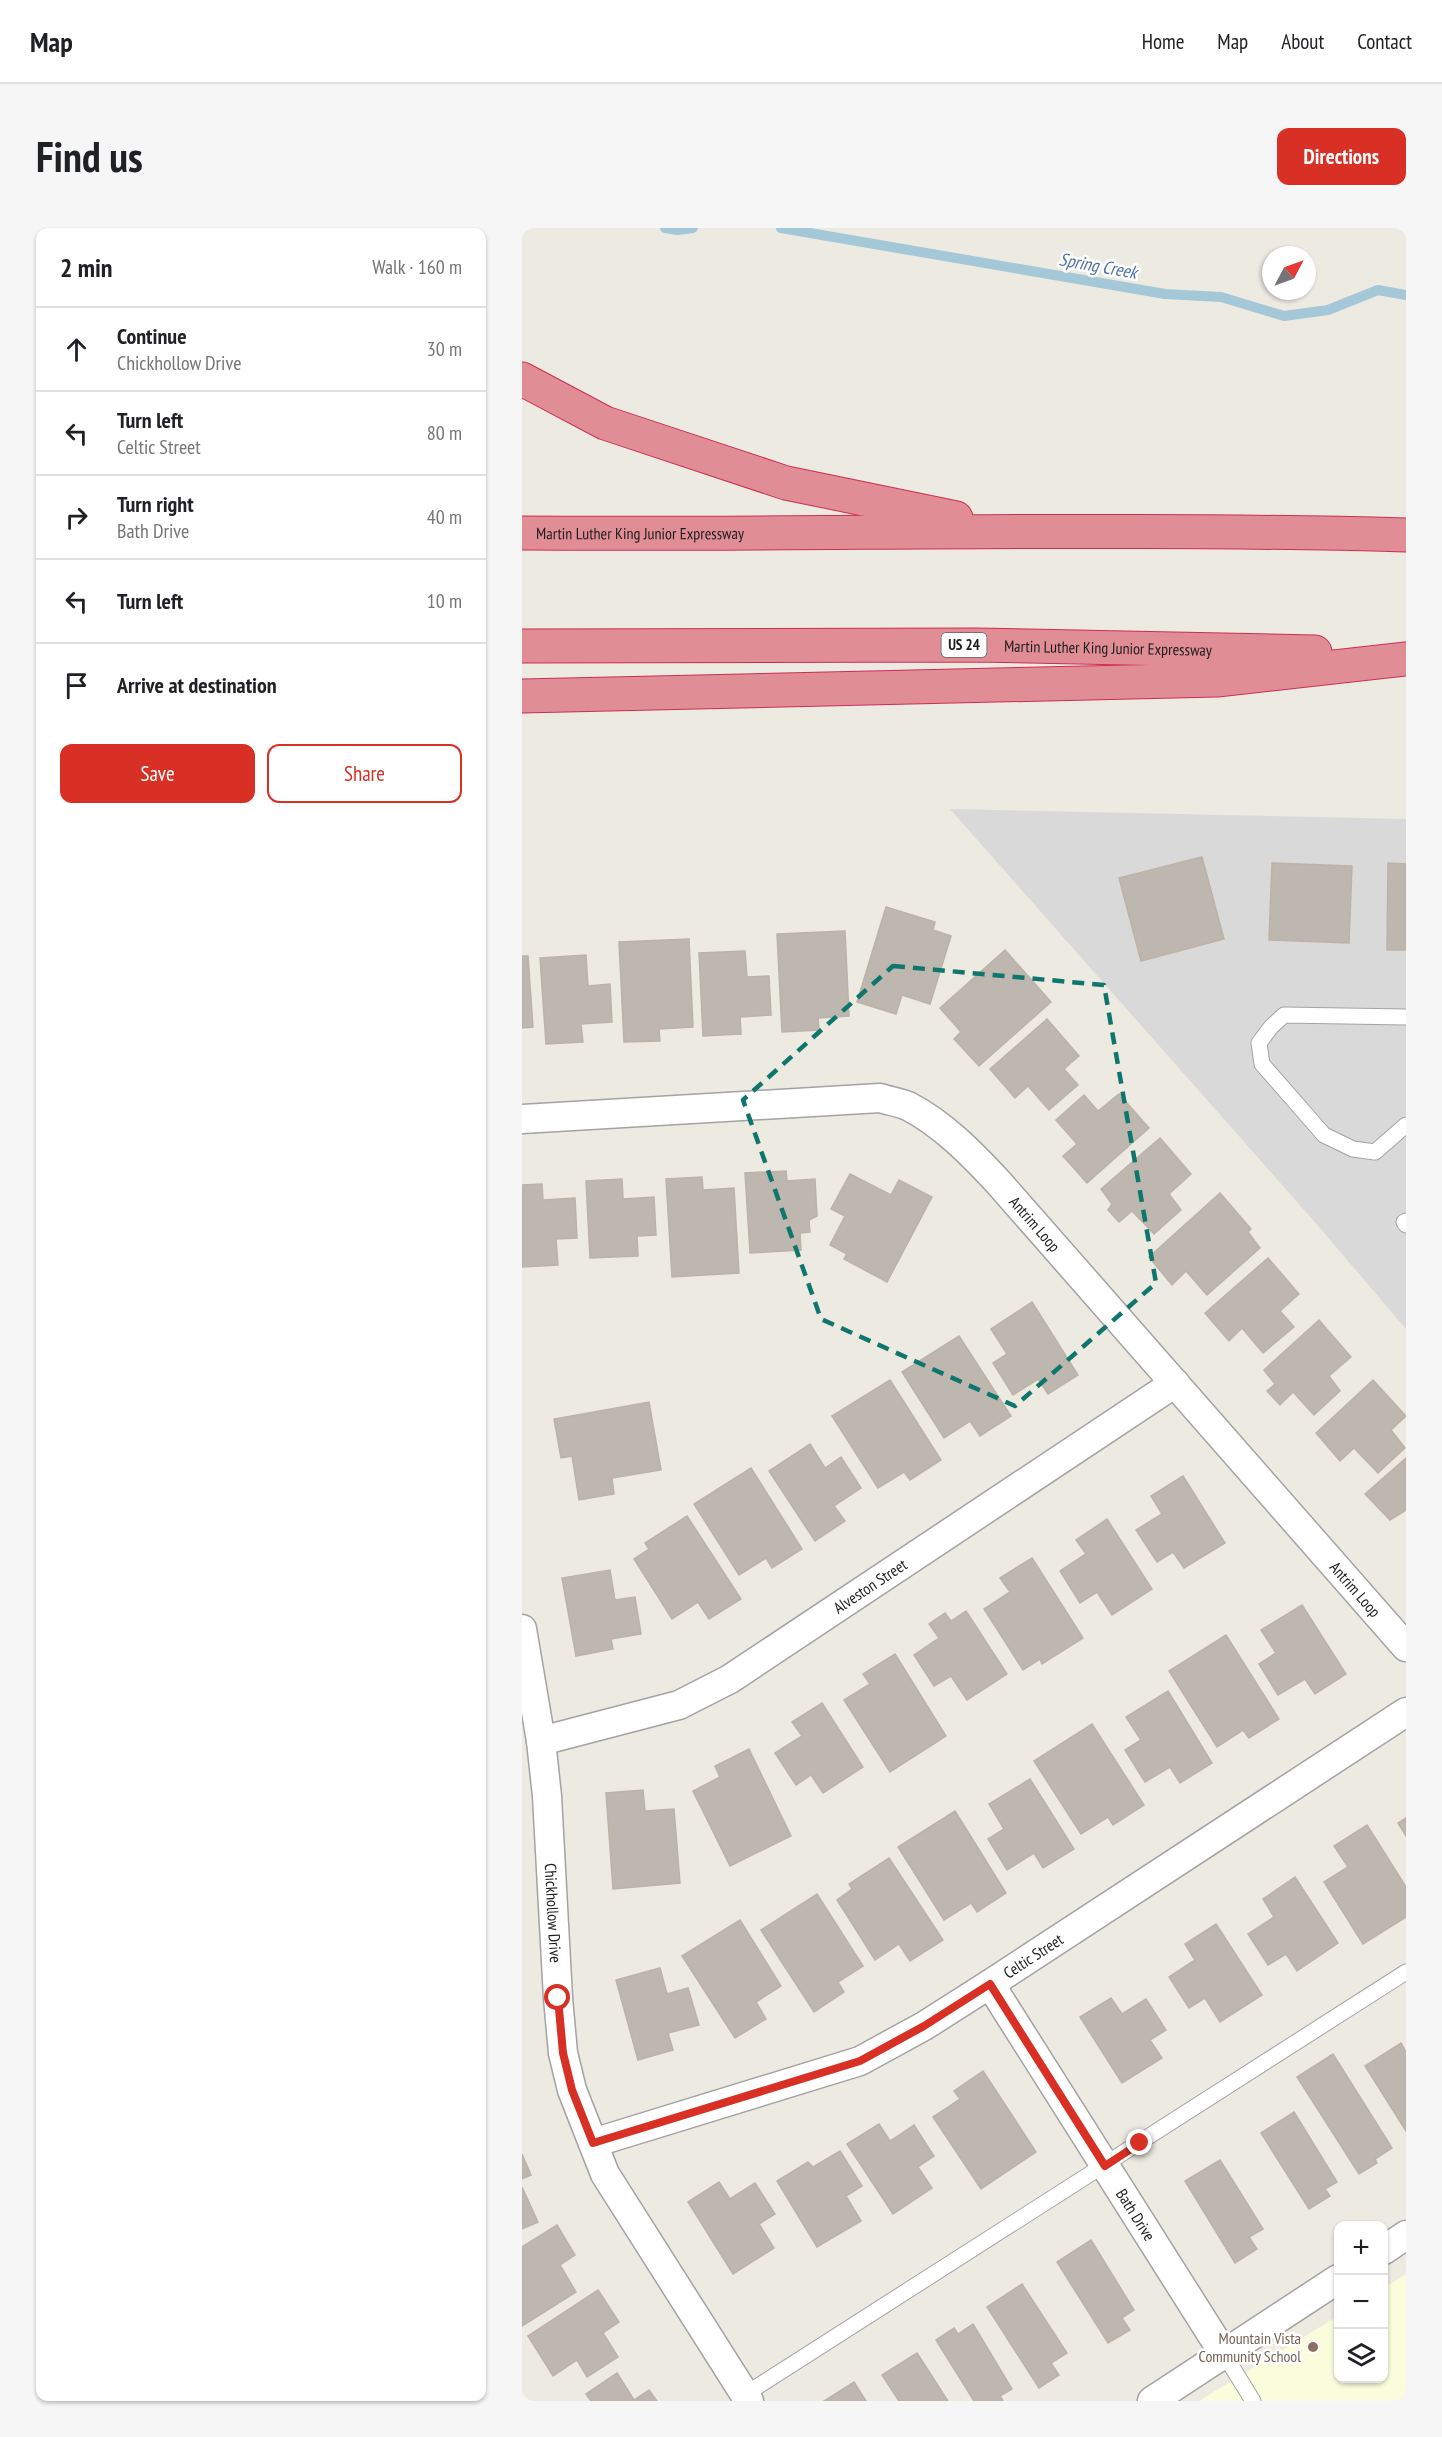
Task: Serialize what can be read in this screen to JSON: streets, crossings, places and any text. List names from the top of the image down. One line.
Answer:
{"streets":{"highway":["Martin Luther King Junior Expressway","US 24"],"street":["Antrim Loop","Alveston Street","Chickhollow Drive","Celtic Street","Bath Drive"]},"crossings":[["Antrim Loop","Alveston Street"],["Alveston Street","Chickhollow Drive"],["Chickhollow Drive","Celtic Street"],["Celtic Street","Bath Drive"]],"water":["Spring Creek"],"places":["Mountain Vista Community School"],"north":"top right","page":{"header":"Map","nav":["Home","Map","About","Contact"],"buttons":["Directions",["Save","Share"]],"title":"Find us","heading":["2 min","Walk · 160 m"],"list":[["Continue","Chickhollow Drive","30 m"],["Turn left","Celtic Street","80 m"],["Turn right","Bath Drive","40 m"],["Turn left","10 m"],"Arrive at destination"],"map_buttons":["+","−"]}}
